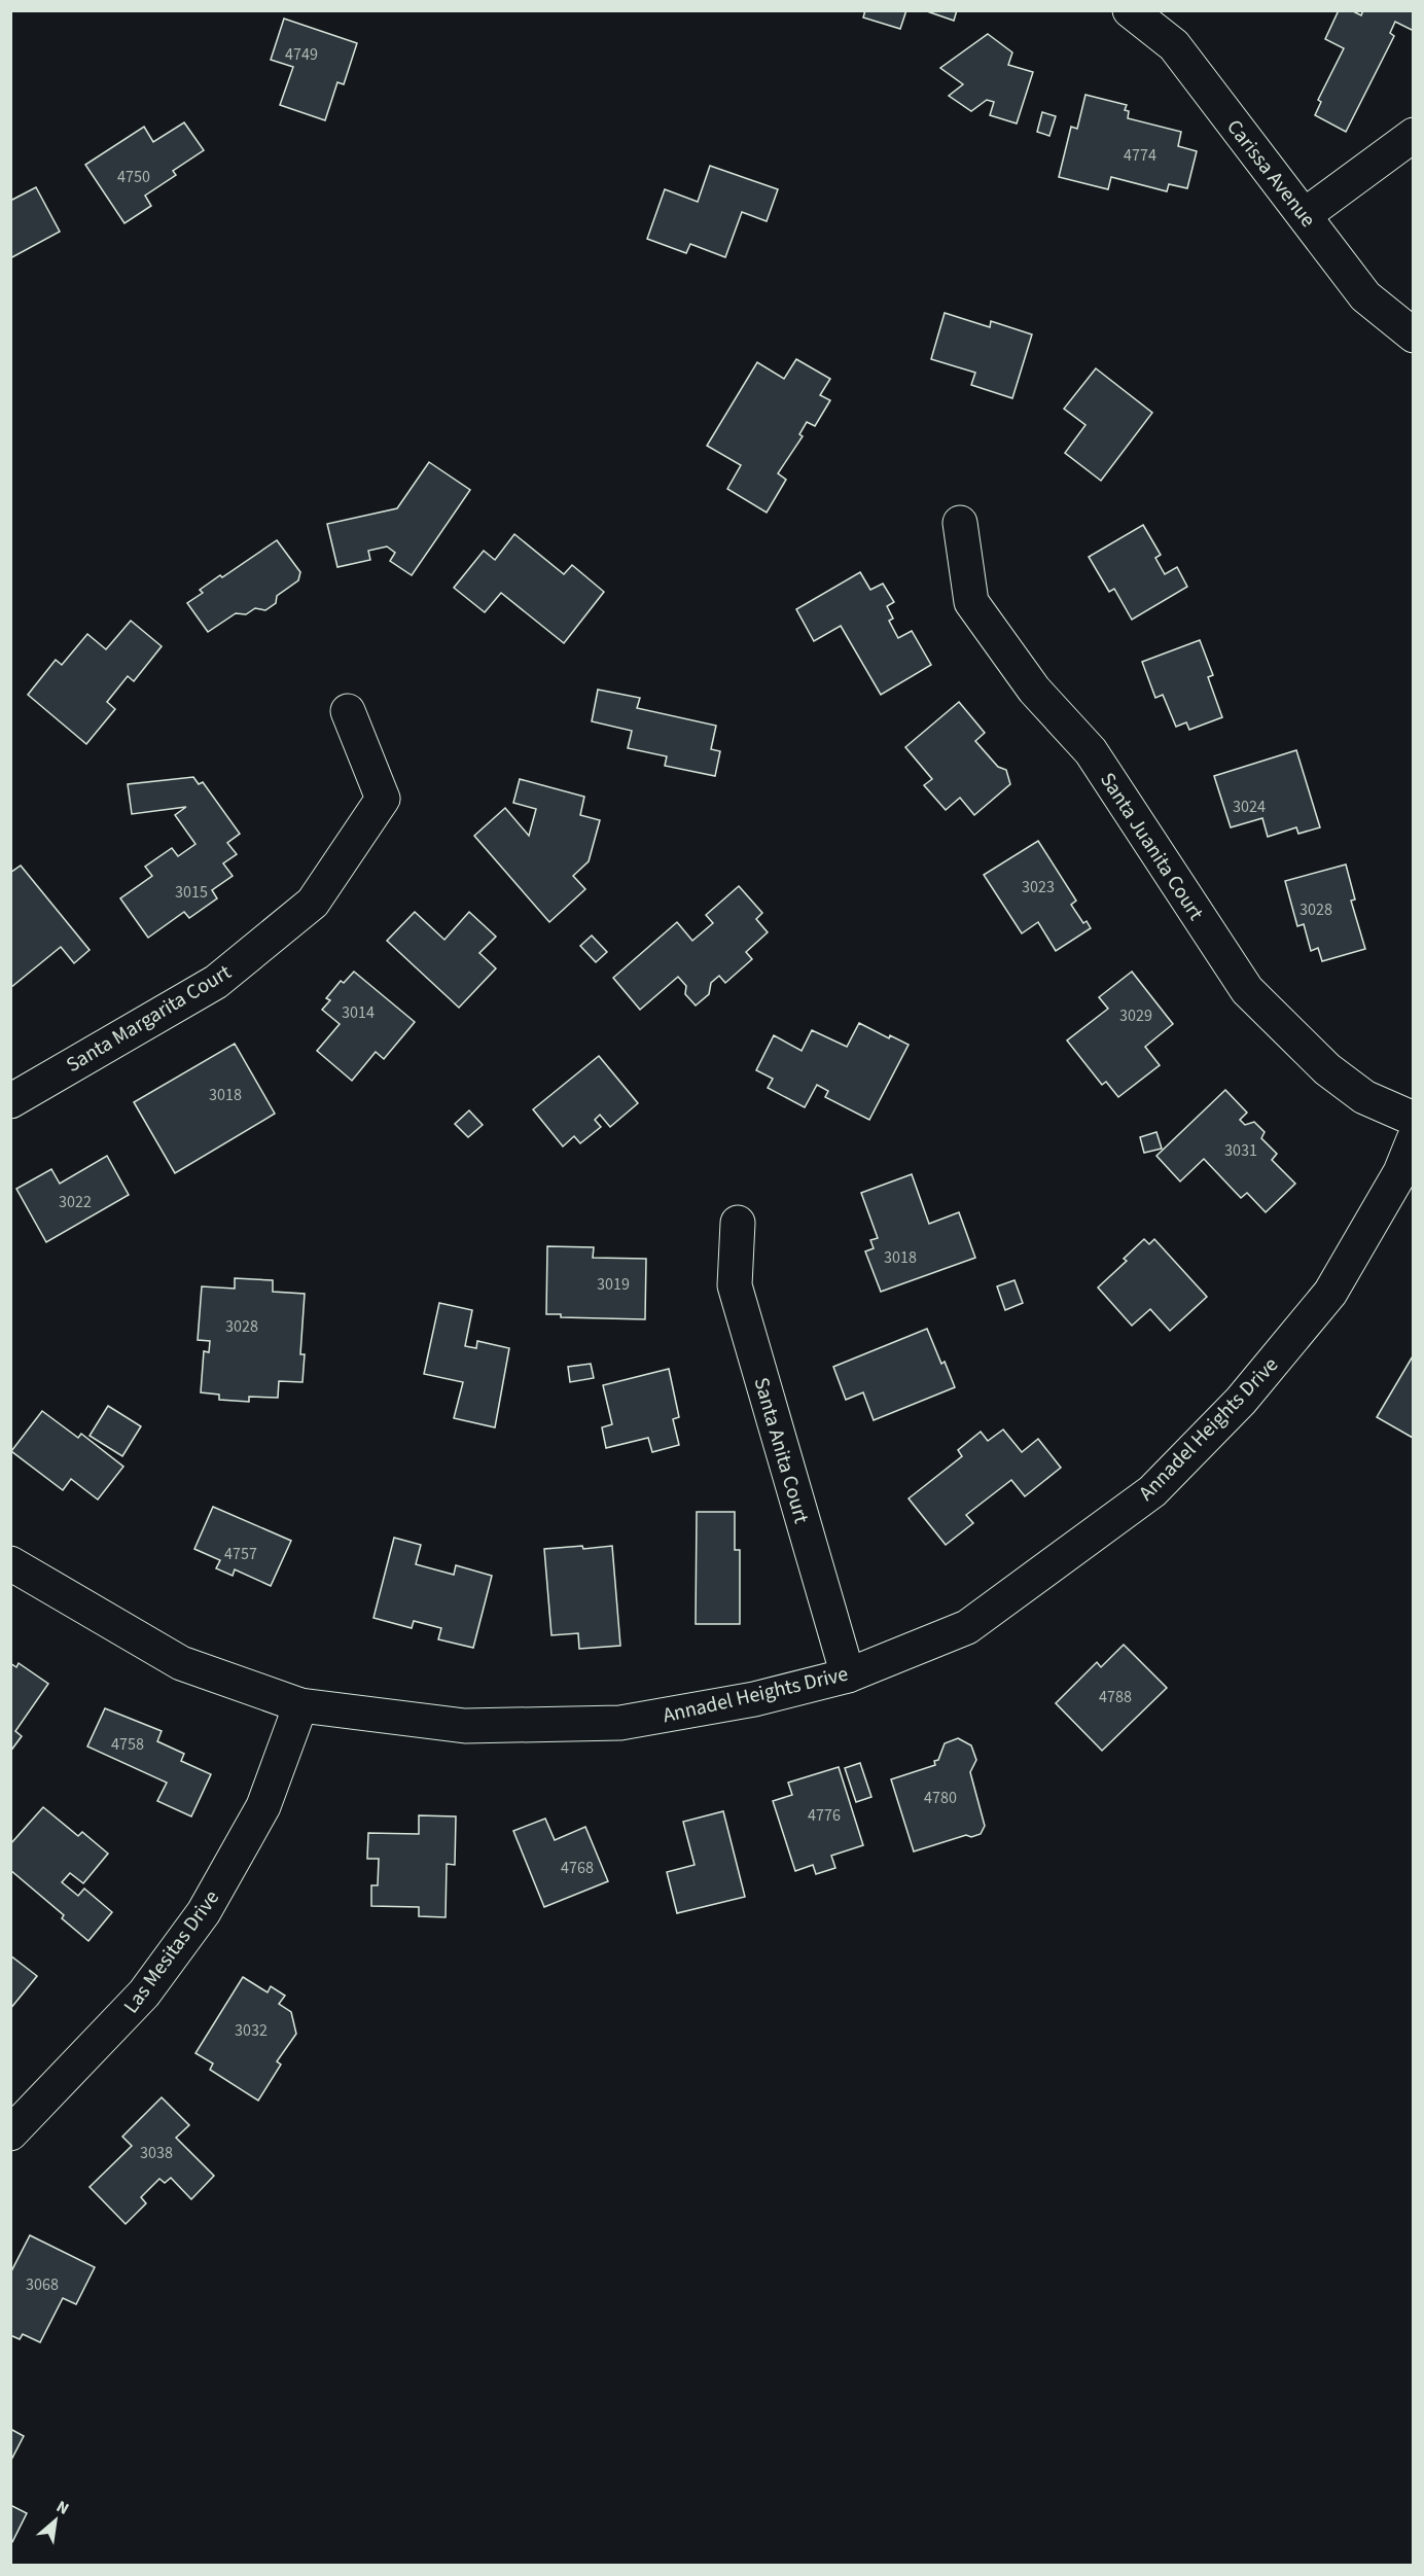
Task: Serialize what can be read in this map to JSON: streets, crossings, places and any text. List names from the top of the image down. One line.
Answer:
{"streets":{"street":["Carissa Avenue","Santa Juanita Court","Santa Margarita Court","Annadel Heights Drive","Santa Anita Court","Las Mesitas Drive"]},"crossings":[["Annadel Heights Drive","Santa Anita Court"],["Annadel Heights Drive","Las Mesitas Drive"]],"house_numbers":["4749","4774","4750","3024","3023","3015","3028","3014","3029","3018","3031","3022","3018","3019","3028","4757","4788","4758","4780","4776","4768","3032","3038","3068"],"north":"top right"}
